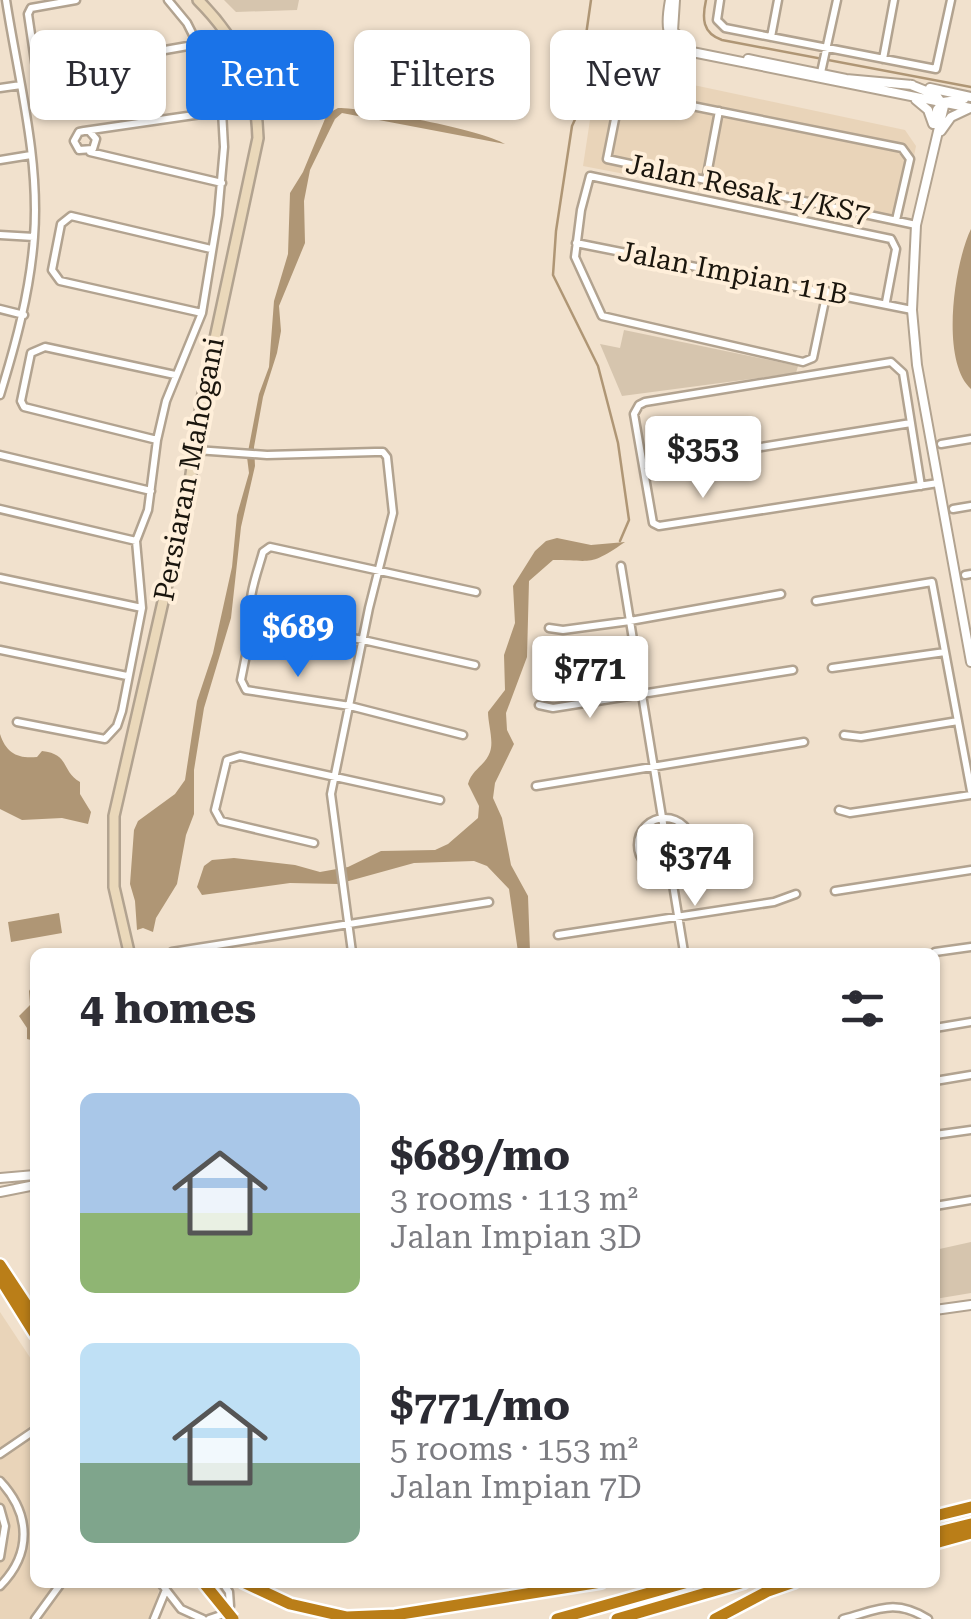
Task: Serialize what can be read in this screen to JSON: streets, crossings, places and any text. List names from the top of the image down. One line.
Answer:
{"streets":{"main road":["Persiaran Mahogani"],"street":["Jalan Resak 1/KS7","Jalan Impian 11B"]},"page":{"chip":["Buy","Rent","Filters","New"],"price":["$353","$689","$771","$374"],"heading":"4 homes","list":[{"name":"$689/mo","note":"3 rooms · 113 m² · Jalan Impian 3D"},{"name":"$771/mo","note":"5 rooms · 153 m² · Jalan Impian 7D"}]}}
